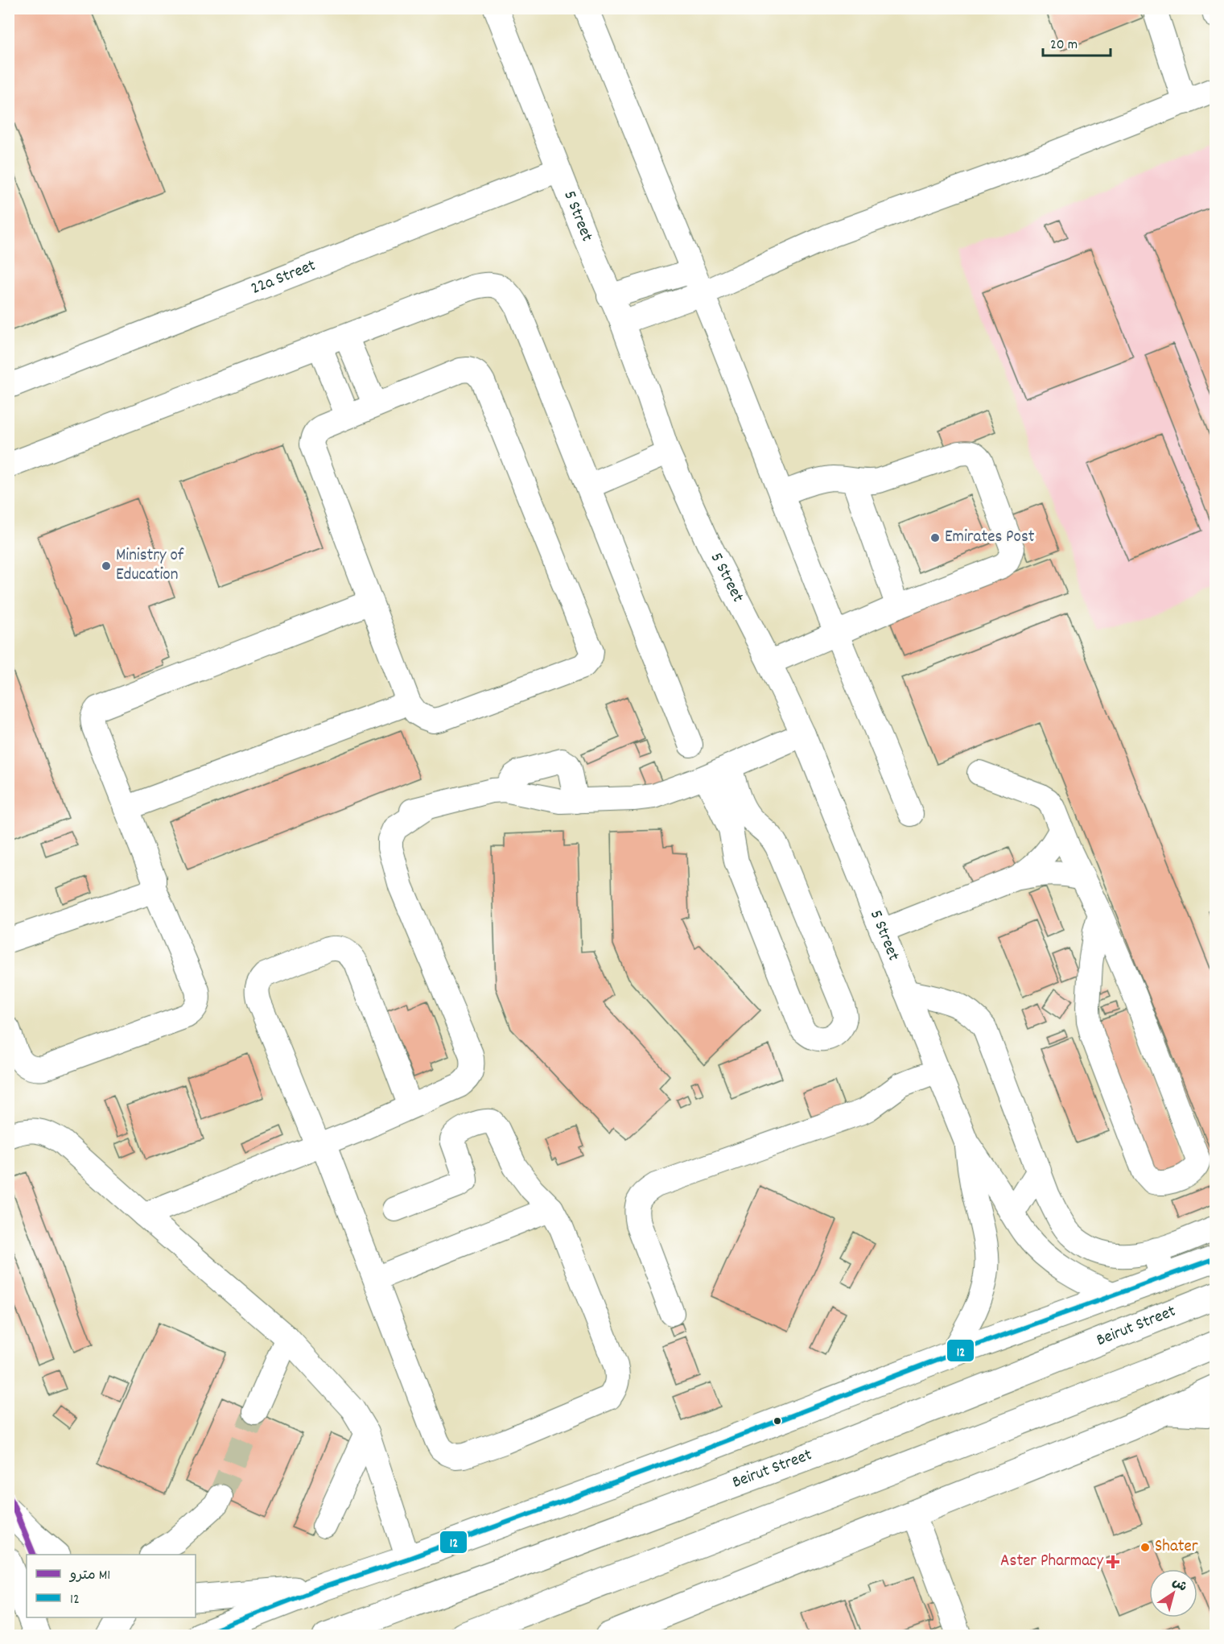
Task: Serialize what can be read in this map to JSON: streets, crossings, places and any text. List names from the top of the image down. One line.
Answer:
{"streets":{"main road":["Beirut Street"],"street":["5 Street","22a Street"]},"crossings":[["5 Street","22a Street"]],"places":{"other":["Emirates Post","Ministry of Education","Shater"],"health":["Aster Pharmacy"]},"lines":["transit line 12","metro line M1"],"legend":["مترو M1","12"],"scale_bar":"20 m","north":"top right"}
